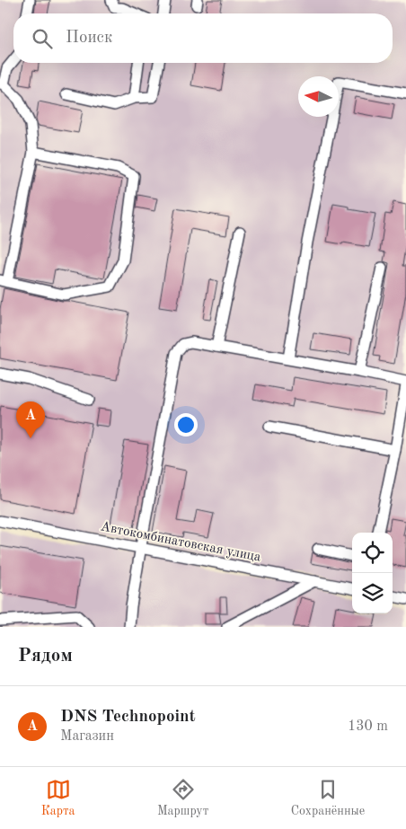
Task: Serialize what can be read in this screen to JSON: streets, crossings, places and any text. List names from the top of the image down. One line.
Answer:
{"streets":{"street":["Автокомбинатовская улица"]},"north":"left","page":{"search":"Поиск","pins":"A","heading":"Рядом","list":[{"mark":"A","name":"DNS Technopoint","note":"Магазин","value":"130 m"}],"nav":["Карта","Маршрут","Сохранённые"]}}
